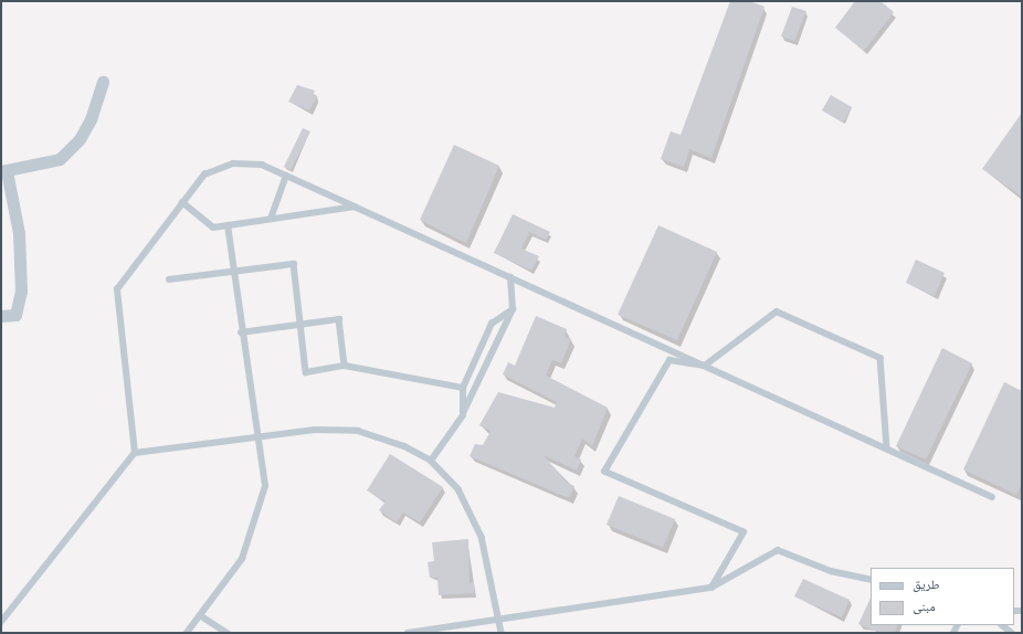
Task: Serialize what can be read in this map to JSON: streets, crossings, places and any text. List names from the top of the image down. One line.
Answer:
{"legend":["طريق","مبنى"]}
